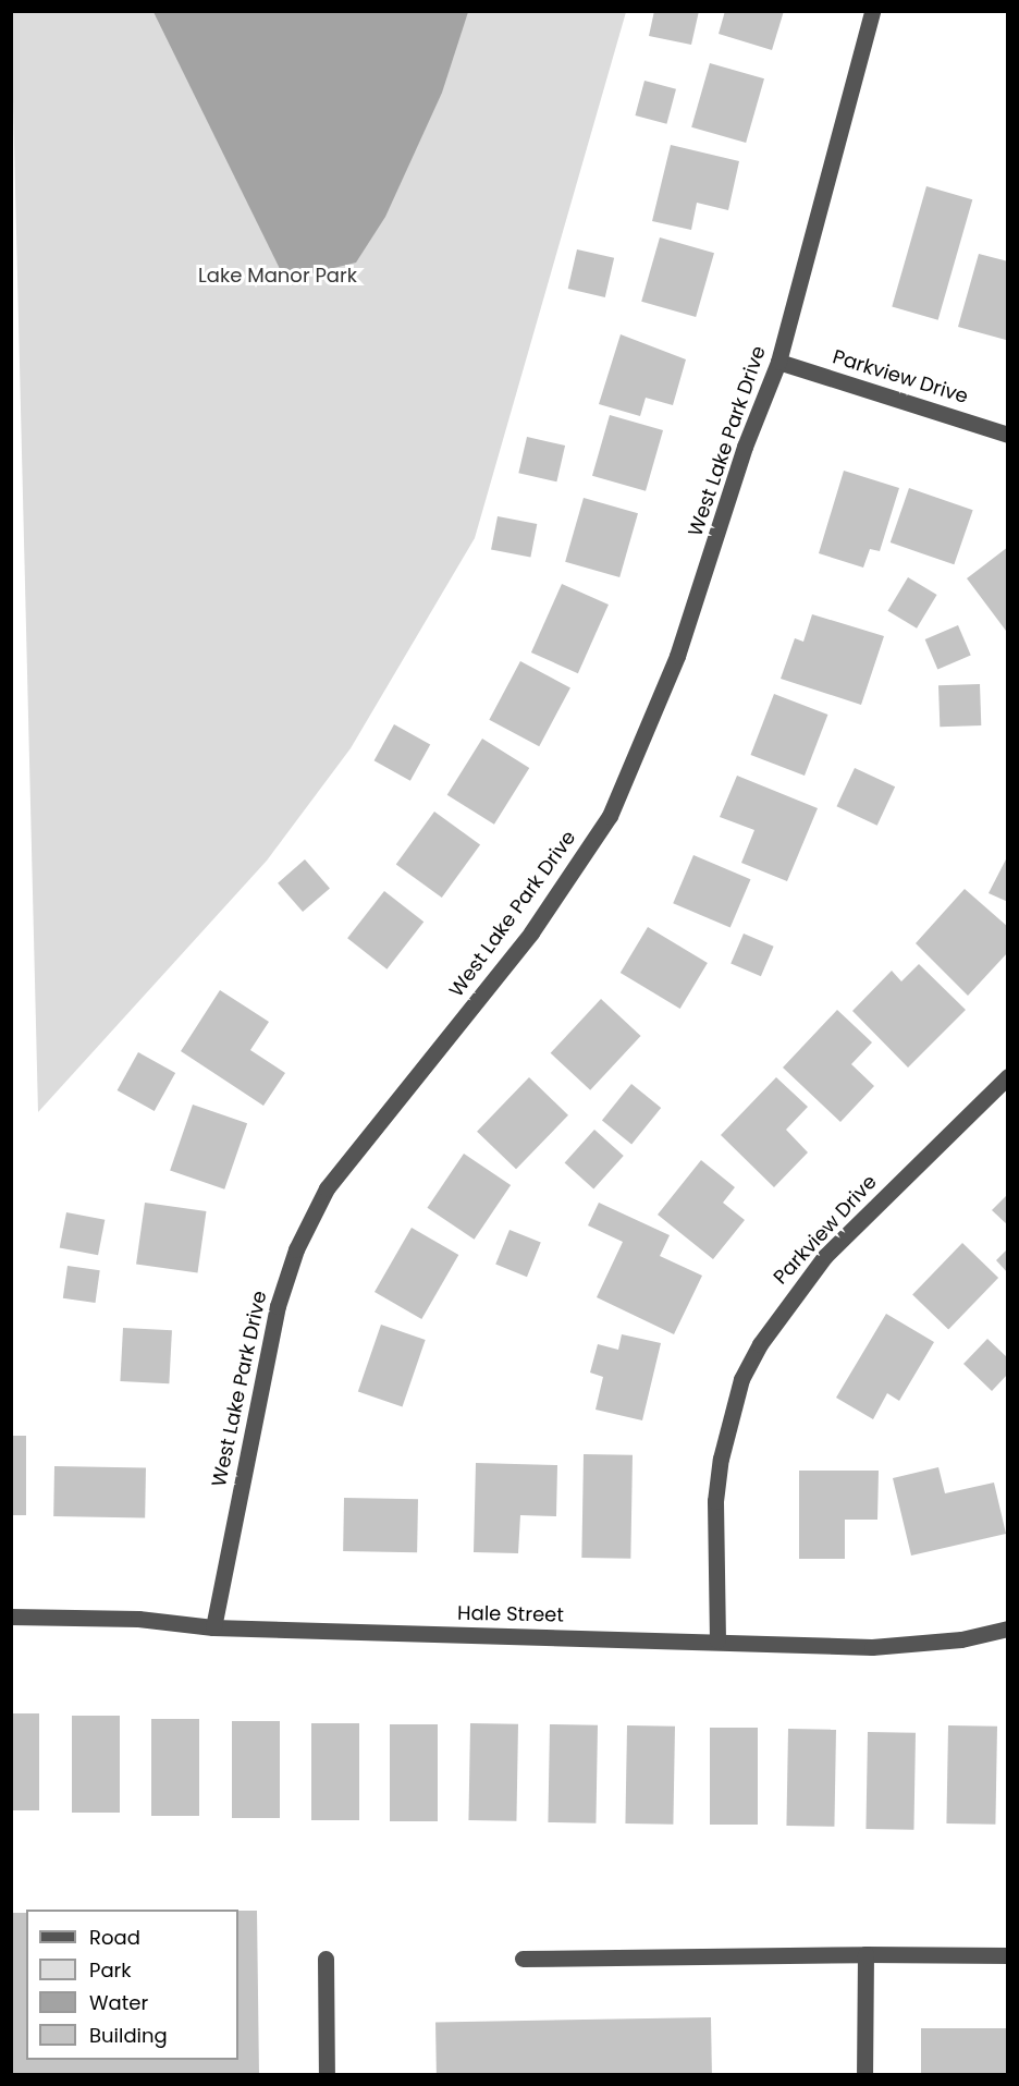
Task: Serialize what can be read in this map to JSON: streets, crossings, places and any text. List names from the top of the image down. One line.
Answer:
{"streets":{"street":["Parkview Drive","West Lake Park Drive","Hale Street"]},"crossings":[["Parkview Drive","West Lake Park Drive"],["Parkview Drive","Hale Street"],["West Lake Park Drive","Hale Street"]],"parks":["Lake Manor Park"],"legend":["Road","Park","Water","Building"]}
